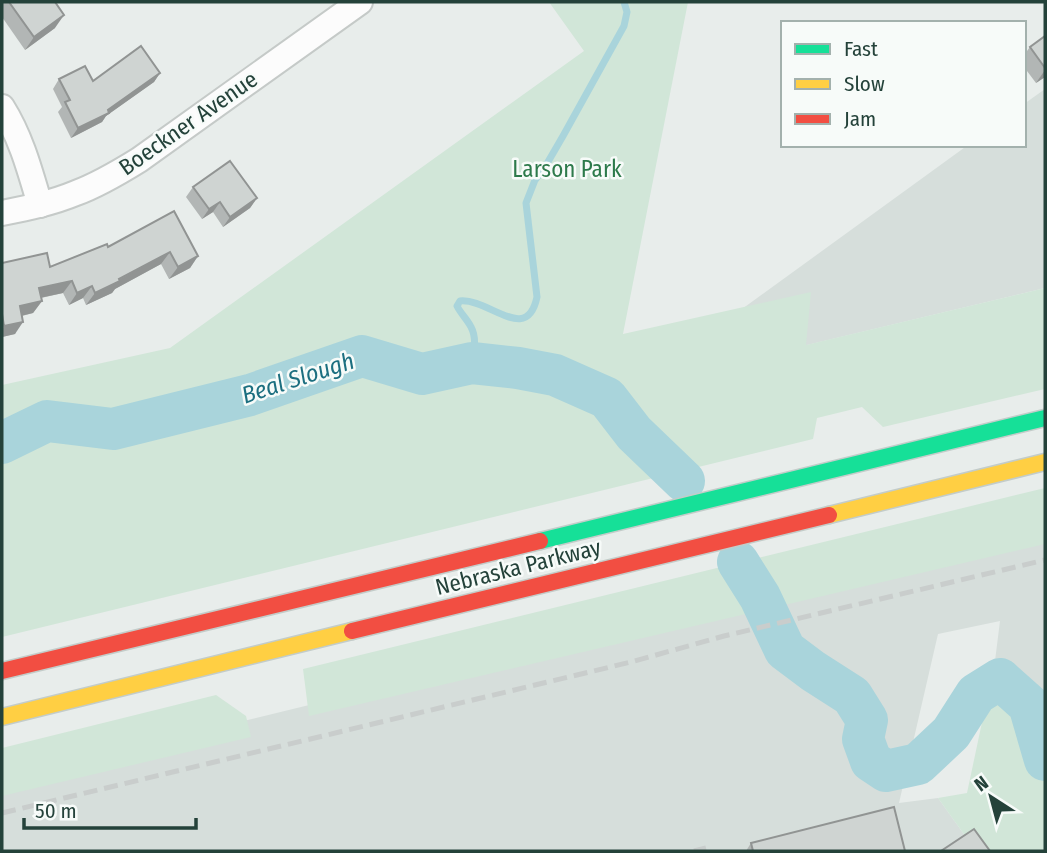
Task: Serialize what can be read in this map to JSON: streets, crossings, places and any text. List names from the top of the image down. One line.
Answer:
{"streets":{"main road":["Nebraska Parkway"],"street":["Boeckner Avenue"]},"water":["Beal Slough"],"parks":["Larson Park"],"legend":["Fast","Slow","Jam"],"scale_bar":"50 m","north":"top left"}
